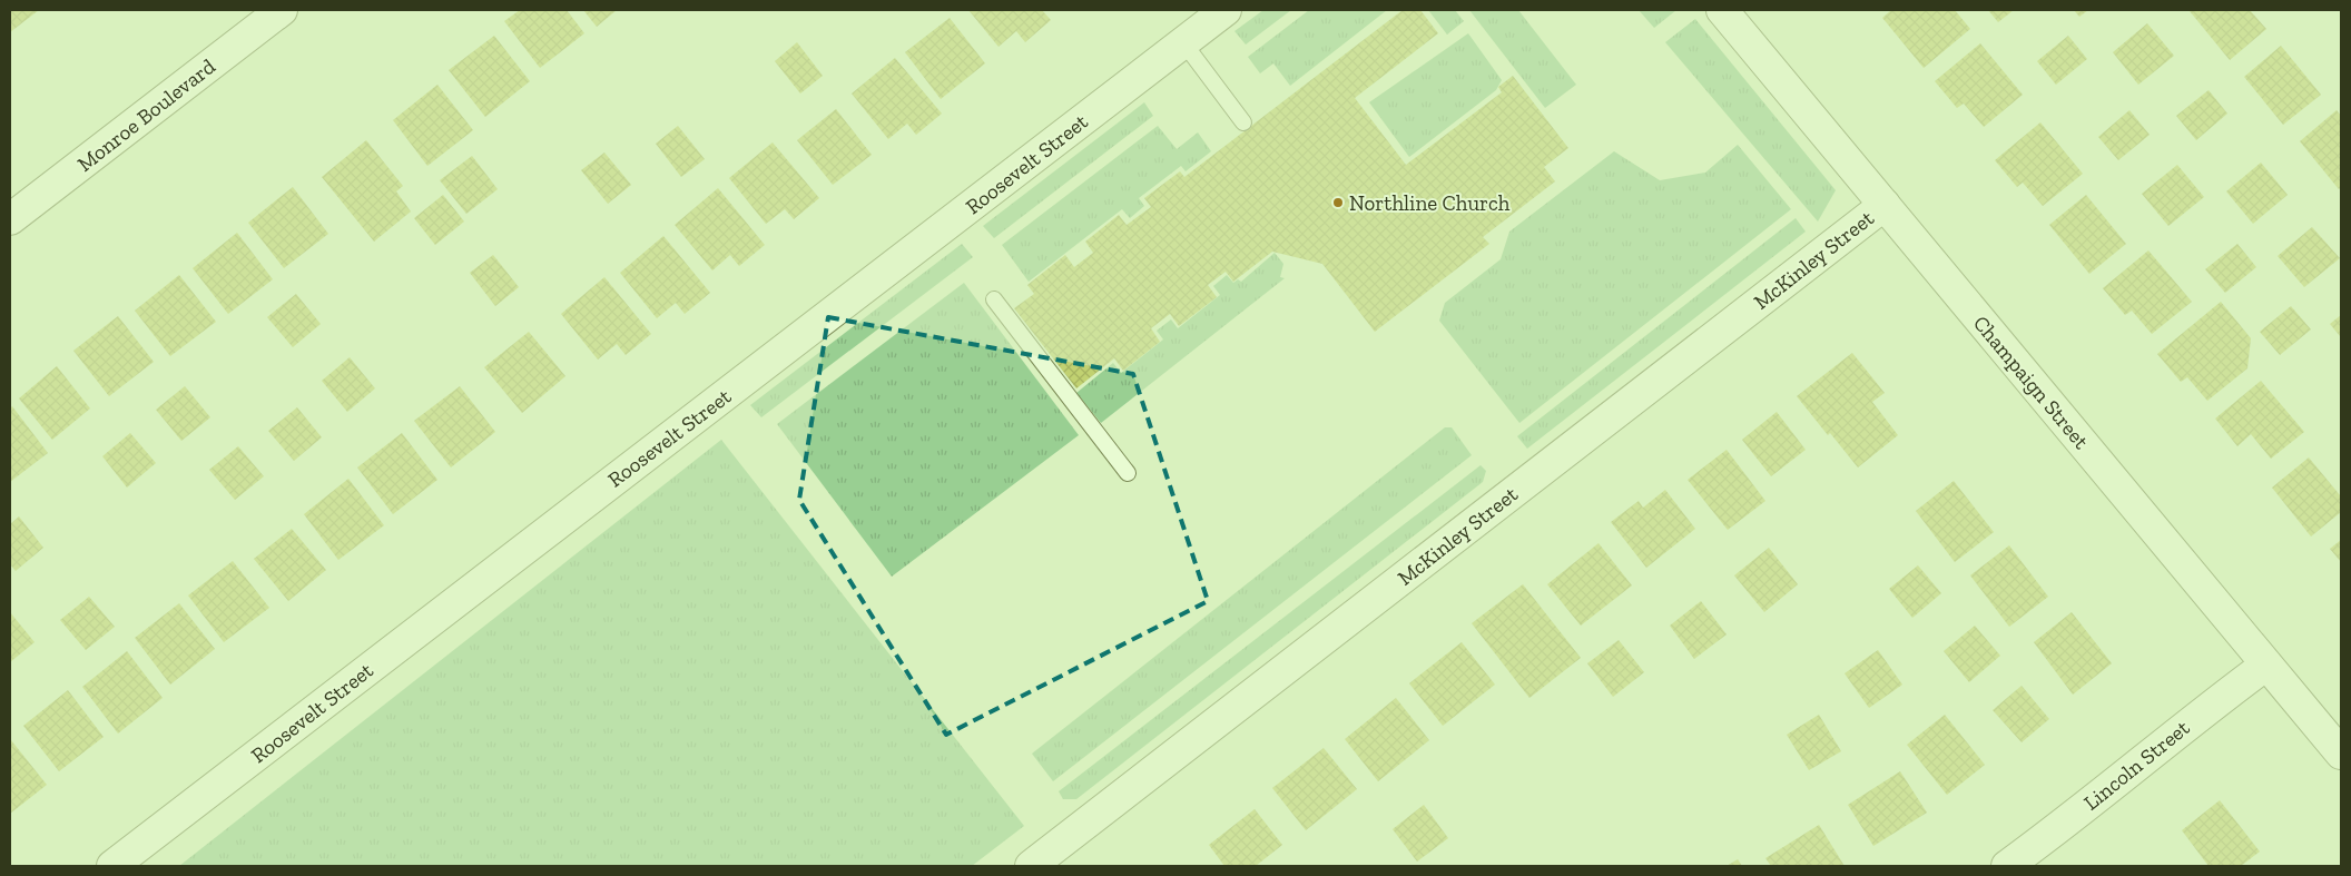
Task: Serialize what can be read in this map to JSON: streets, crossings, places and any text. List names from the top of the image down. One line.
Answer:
{"streets":{"street":["Monroe Boulevard","Roosevelt Street","McKinley Street","Champaign Street","Lincoln Street"]},"crossings":[["McKinley Street","Champaign Street"],["Champaign Street","Lincoln Street"]],"places":["Northline Church"]}
